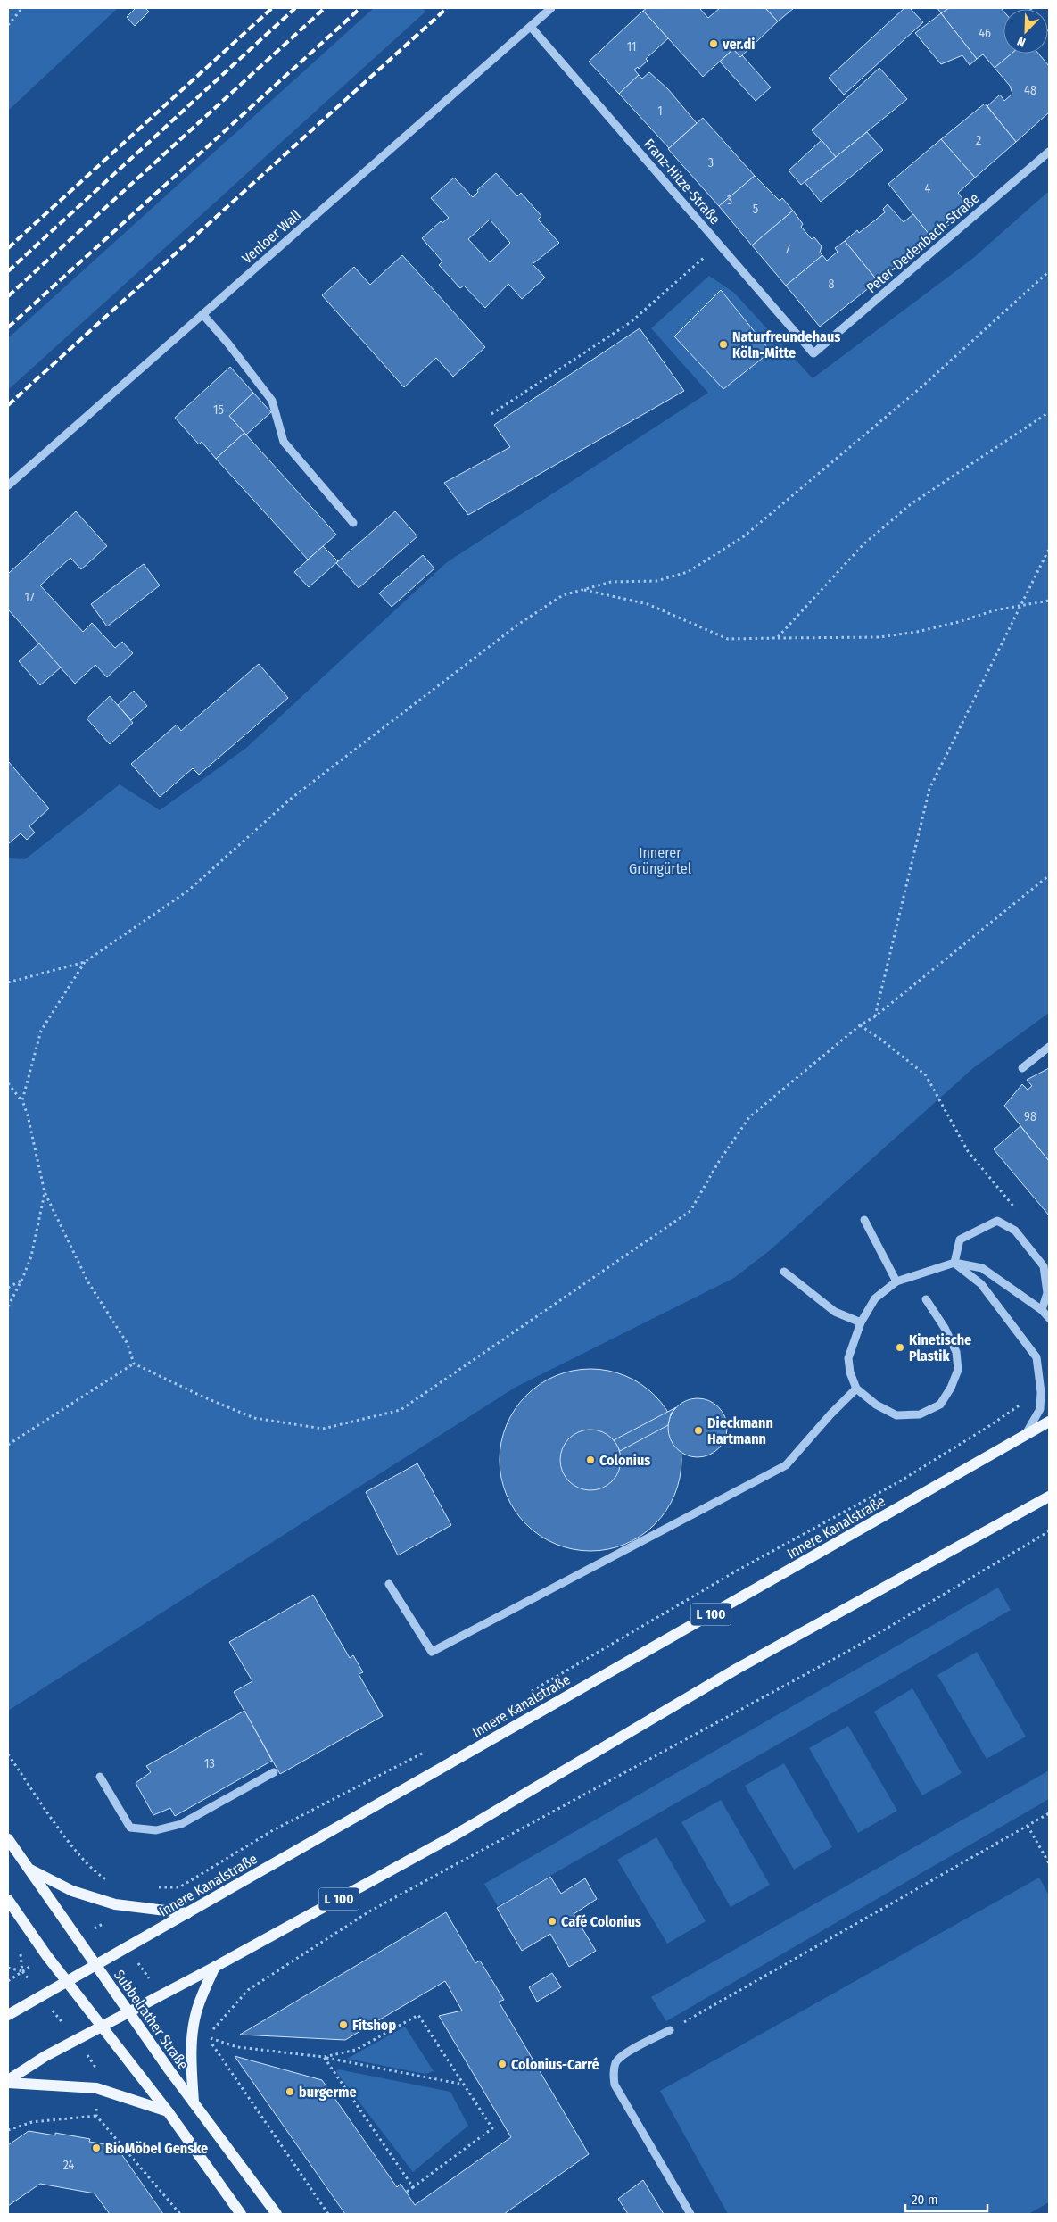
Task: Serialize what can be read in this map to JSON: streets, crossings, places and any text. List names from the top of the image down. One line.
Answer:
{"streets":{"main road":["Innere Kanalstraße","L 100","Subbelrather Straße"],"street":["Franz-Hitze-Straße","Venloer Wall","Peter-Dedenbach-Straße"]},"crossings":[["Franz-Hitze-Straße","Venloer Wall"],["Franz-Hitze-Straße","Peter-Dedenbach-Straße"],["Innere Kanalstraße","Subbelrather Straße"],["L 100","Subbelrather Straße"]],"parks":["Innerer Grüngürtel"],"places":["ver.di","Naturfreundehaus Köln-Mitte","Kinetische Plastik","Dieckmann Hartmann","Colonius","Café Colonius","Fitshop","Colonius-Carré","burgerme","BioMöbel Genske"],"house_numbers":["46","11","48","1","2","3","4","3","5","7","8","15","17","98","13","24"],"scale_bar":"20 m","north":"bottom left"}
